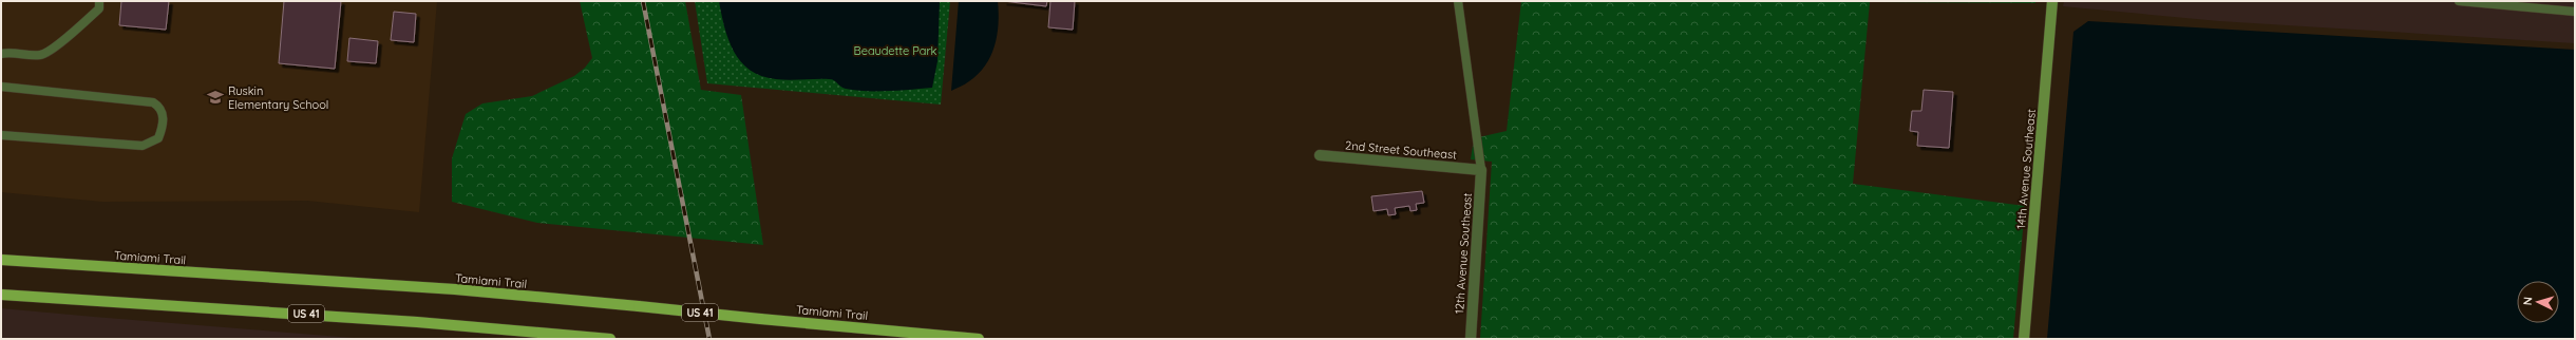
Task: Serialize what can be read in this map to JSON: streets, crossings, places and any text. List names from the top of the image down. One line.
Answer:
{"streets":{"main road":["Tamiami Trail","US 41"],"street":["2nd Street Southeast","14th Avenue Southeast","12th Avenue Southeast"]},"crossings":[["2nd Street Southeast","12th Avenue Southeast"]],"parks":["Beaudette Park"],"places":{"school or university":["Ruskin Elementary School"]},"north":"left"}
